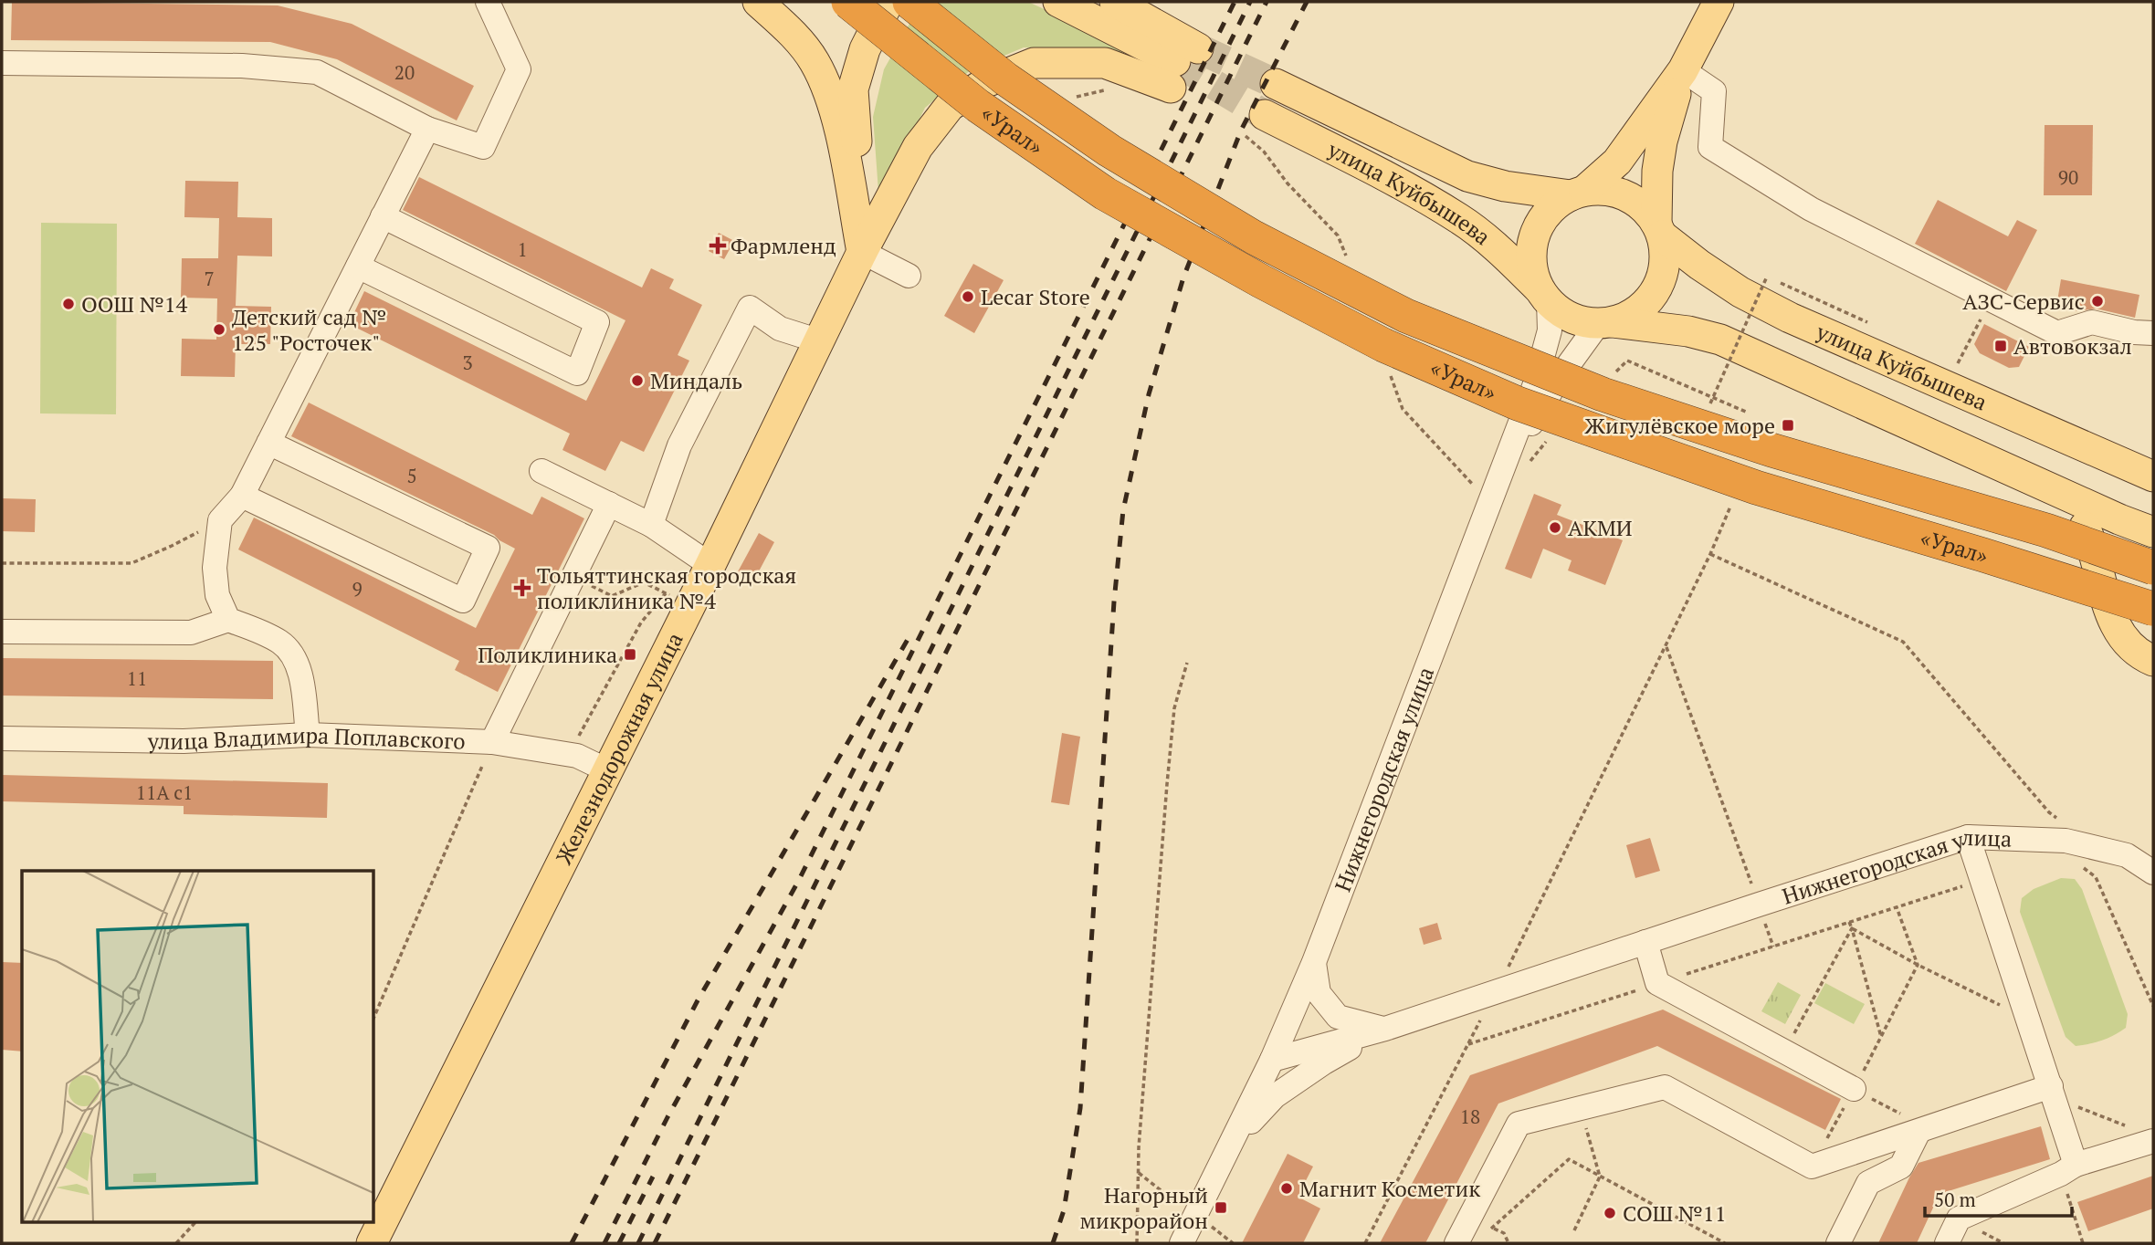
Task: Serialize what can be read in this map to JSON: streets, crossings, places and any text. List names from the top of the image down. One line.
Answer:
{"streets":{"highway":["«Урал»"],"main road":["улица Куйбышева","Железнодорожная улица"],"street":["улица Владимира Поплавского","Нижнегородская улица"]},"crossings":[["улица Куйбышева","Нижнегородская улица"],["улица Владимира Поплавского","Железнодорожная улица"]],"places":{"health":["Фармленд","Тольяттинская городская поликлиника №4"],"other":["Lecar Store","АЗС-Сервис","ООШ №14","Детский сад № 125 \"Росточек\"","Миндаль","АКМИ","Магнит Косметик","СОШ №11"],"transit":["Автовокзал","Жигулёвское море","Поликлиника","Нагорный микрорайон"]},"house_numbers":["20","90","1","7","3","5","9","11","11А с1","18"],"scale_bar":"50 m"}
